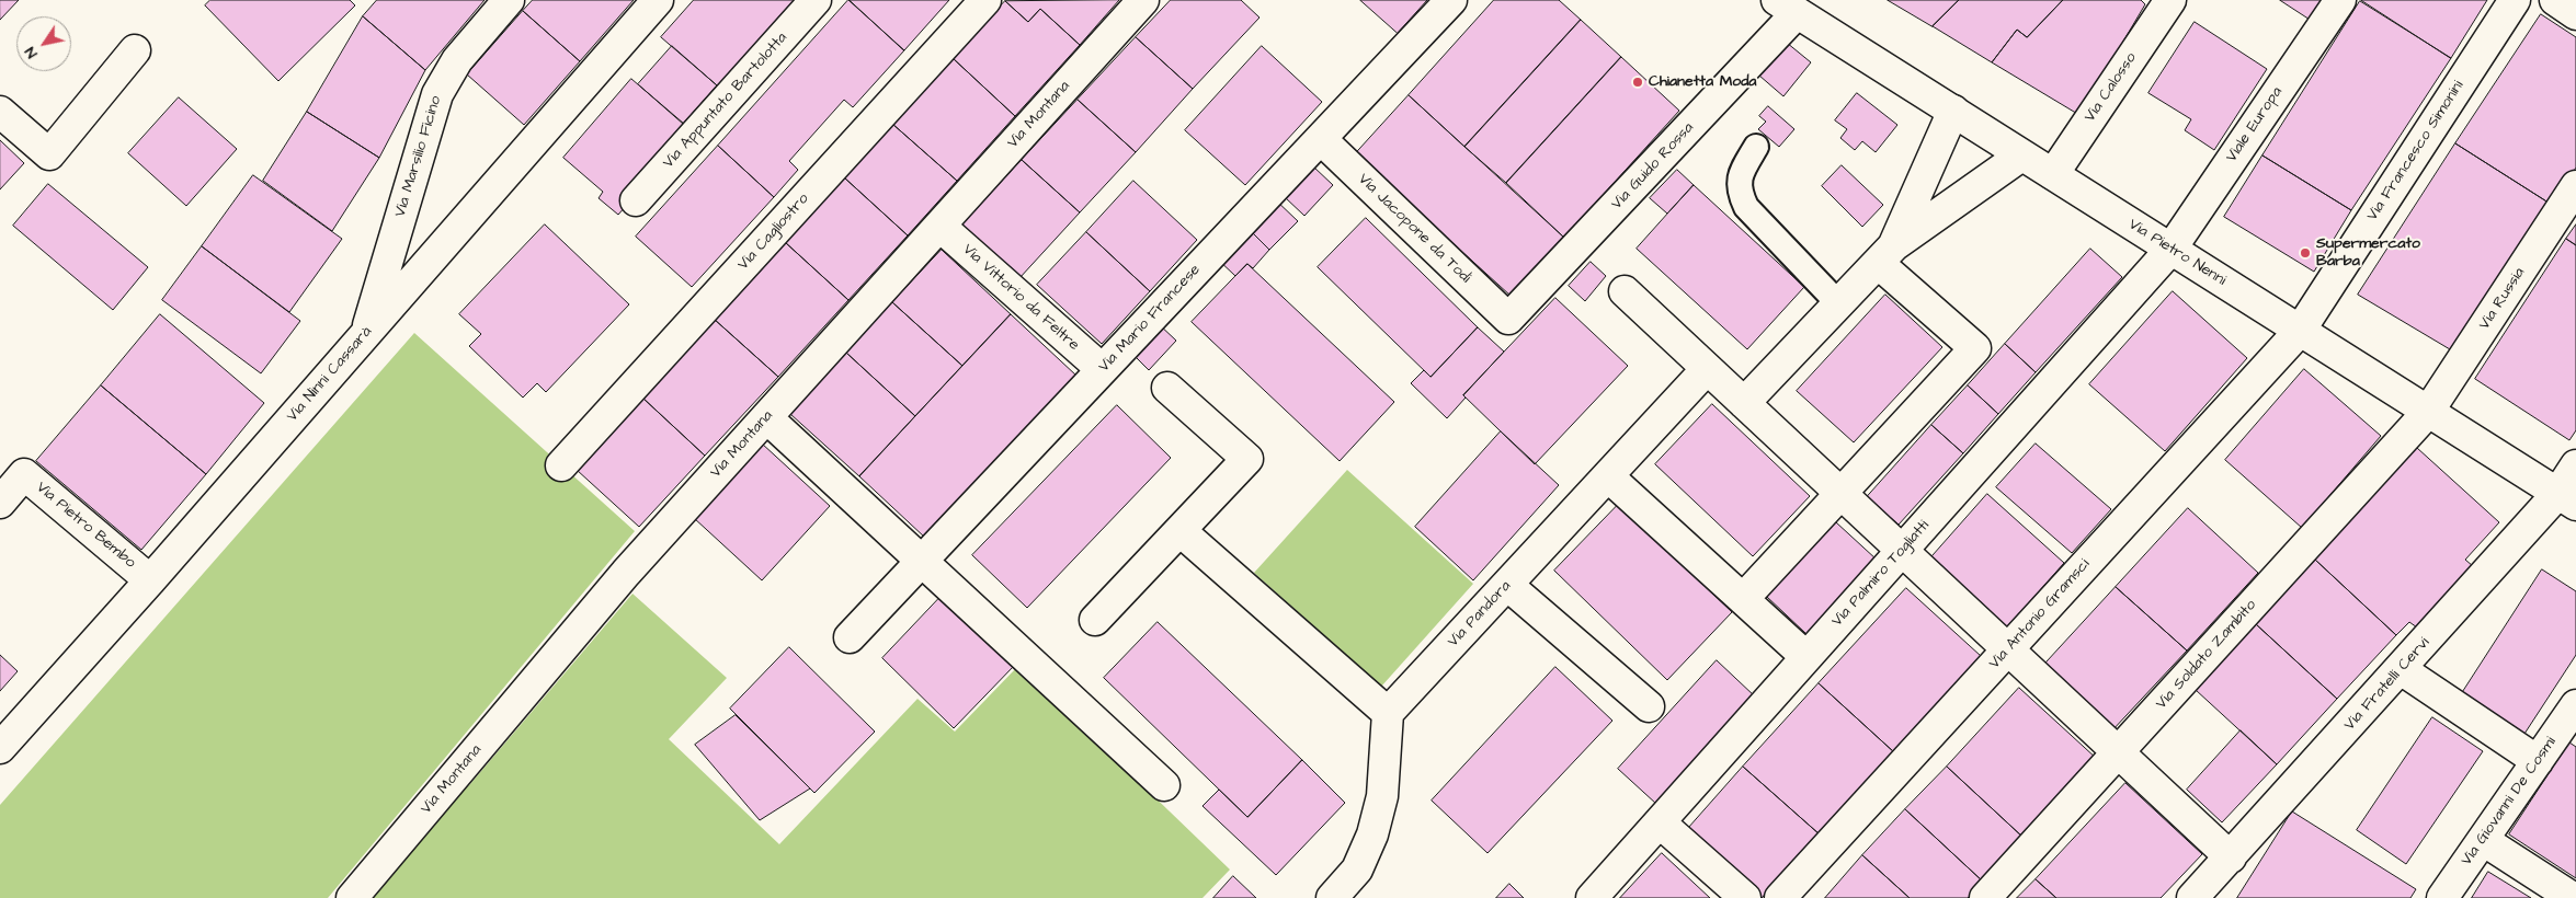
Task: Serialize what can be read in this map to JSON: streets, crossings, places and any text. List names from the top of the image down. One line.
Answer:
{"streets":{"street":["Via Calosso","Via Appuntato Bartolotta","Via Montana","Viale Europa","Via Francesco Simonini","Via Marsilio Ficino","Via Guido Rossa","Via Jacopone da Todi","Via Cagliostro","Via Pietro Nenni","Via Vittorio da Feltre","Via Russia","Via Mario Francese","Via Ninni Cassarà","Via Pietro Bembo","Via Palmiro Togliatti","Via Pandora","Via Antonio Gramsci","Via Soldato Zambito","Via Fratelli Cervi","Via Giovanni De Cosmi"]},"crossings":[["Via Calosso","Via Pietro Nenni"],["Via Montana","Via Vittorio da Feltre"],["Viale Europa","Via Pietro Nenni"],["Viale Europa","Via Palmiro Togliatti"],["Via Francesco Simonini","Via Pietro Nenni"],["Via Francesco Simonini","Via Antonio Gramsci"],["Via Marsilio Ficino","Via Ninni Cassarà"],["Via Guido Rossa","Via Jacopone da Todi"],["Via Guido Rossa","Via Pietro Nenni"],["Via Jacopone da Todi","Via Mario Francese"],["Via Pietro Nenni","Via Russia"],["Via Pietro Nenni","Via Palmiro Togliatti"],["Via Pietro Nenni","Via Antonio Gramsci"],["Via Pietro Nenni","Via Soldato Zambito"],["Via Pietro Nenni","Via Fratelli Cervi"],["Via Vittorio da Feltre","Via Mario Francese"],["Via Russia","Via Soldato Zambito"],["Via Ninni Cassarà","Via Pietro Bembo"]],"places":["Chianetta Moda","Supermercato Barba"],"north":"bottom left"}
